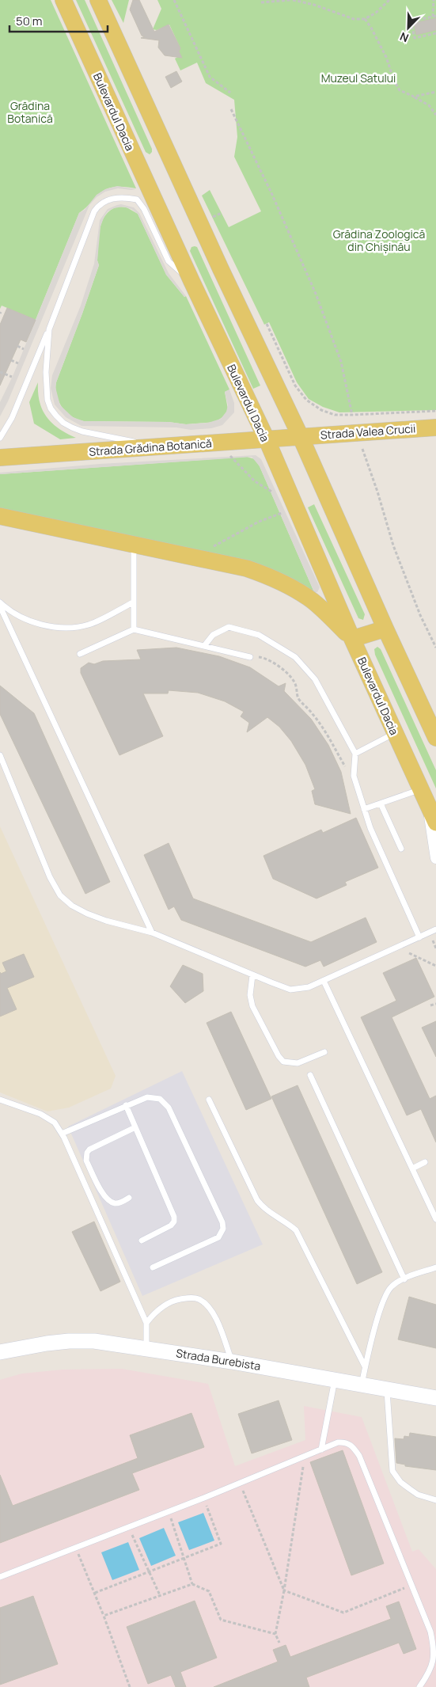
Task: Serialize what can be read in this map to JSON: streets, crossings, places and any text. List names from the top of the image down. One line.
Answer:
{"streets":{"main road":["Bulevardul Dacia","Strada Valea Crucii","Strada Grădina Botanică","Strada Burebista"]},"crossings":[["Bulevardul Dacia","Strada Grădina Botanică"],["Strada Valea Crucii","Strada Grădina Botanică"]],"parks":["Muzeul Satului","Grădina Botanică","Grădina Zoologică din Chișinău"],"scale_bar":"50 m","north":"bottom left"}
